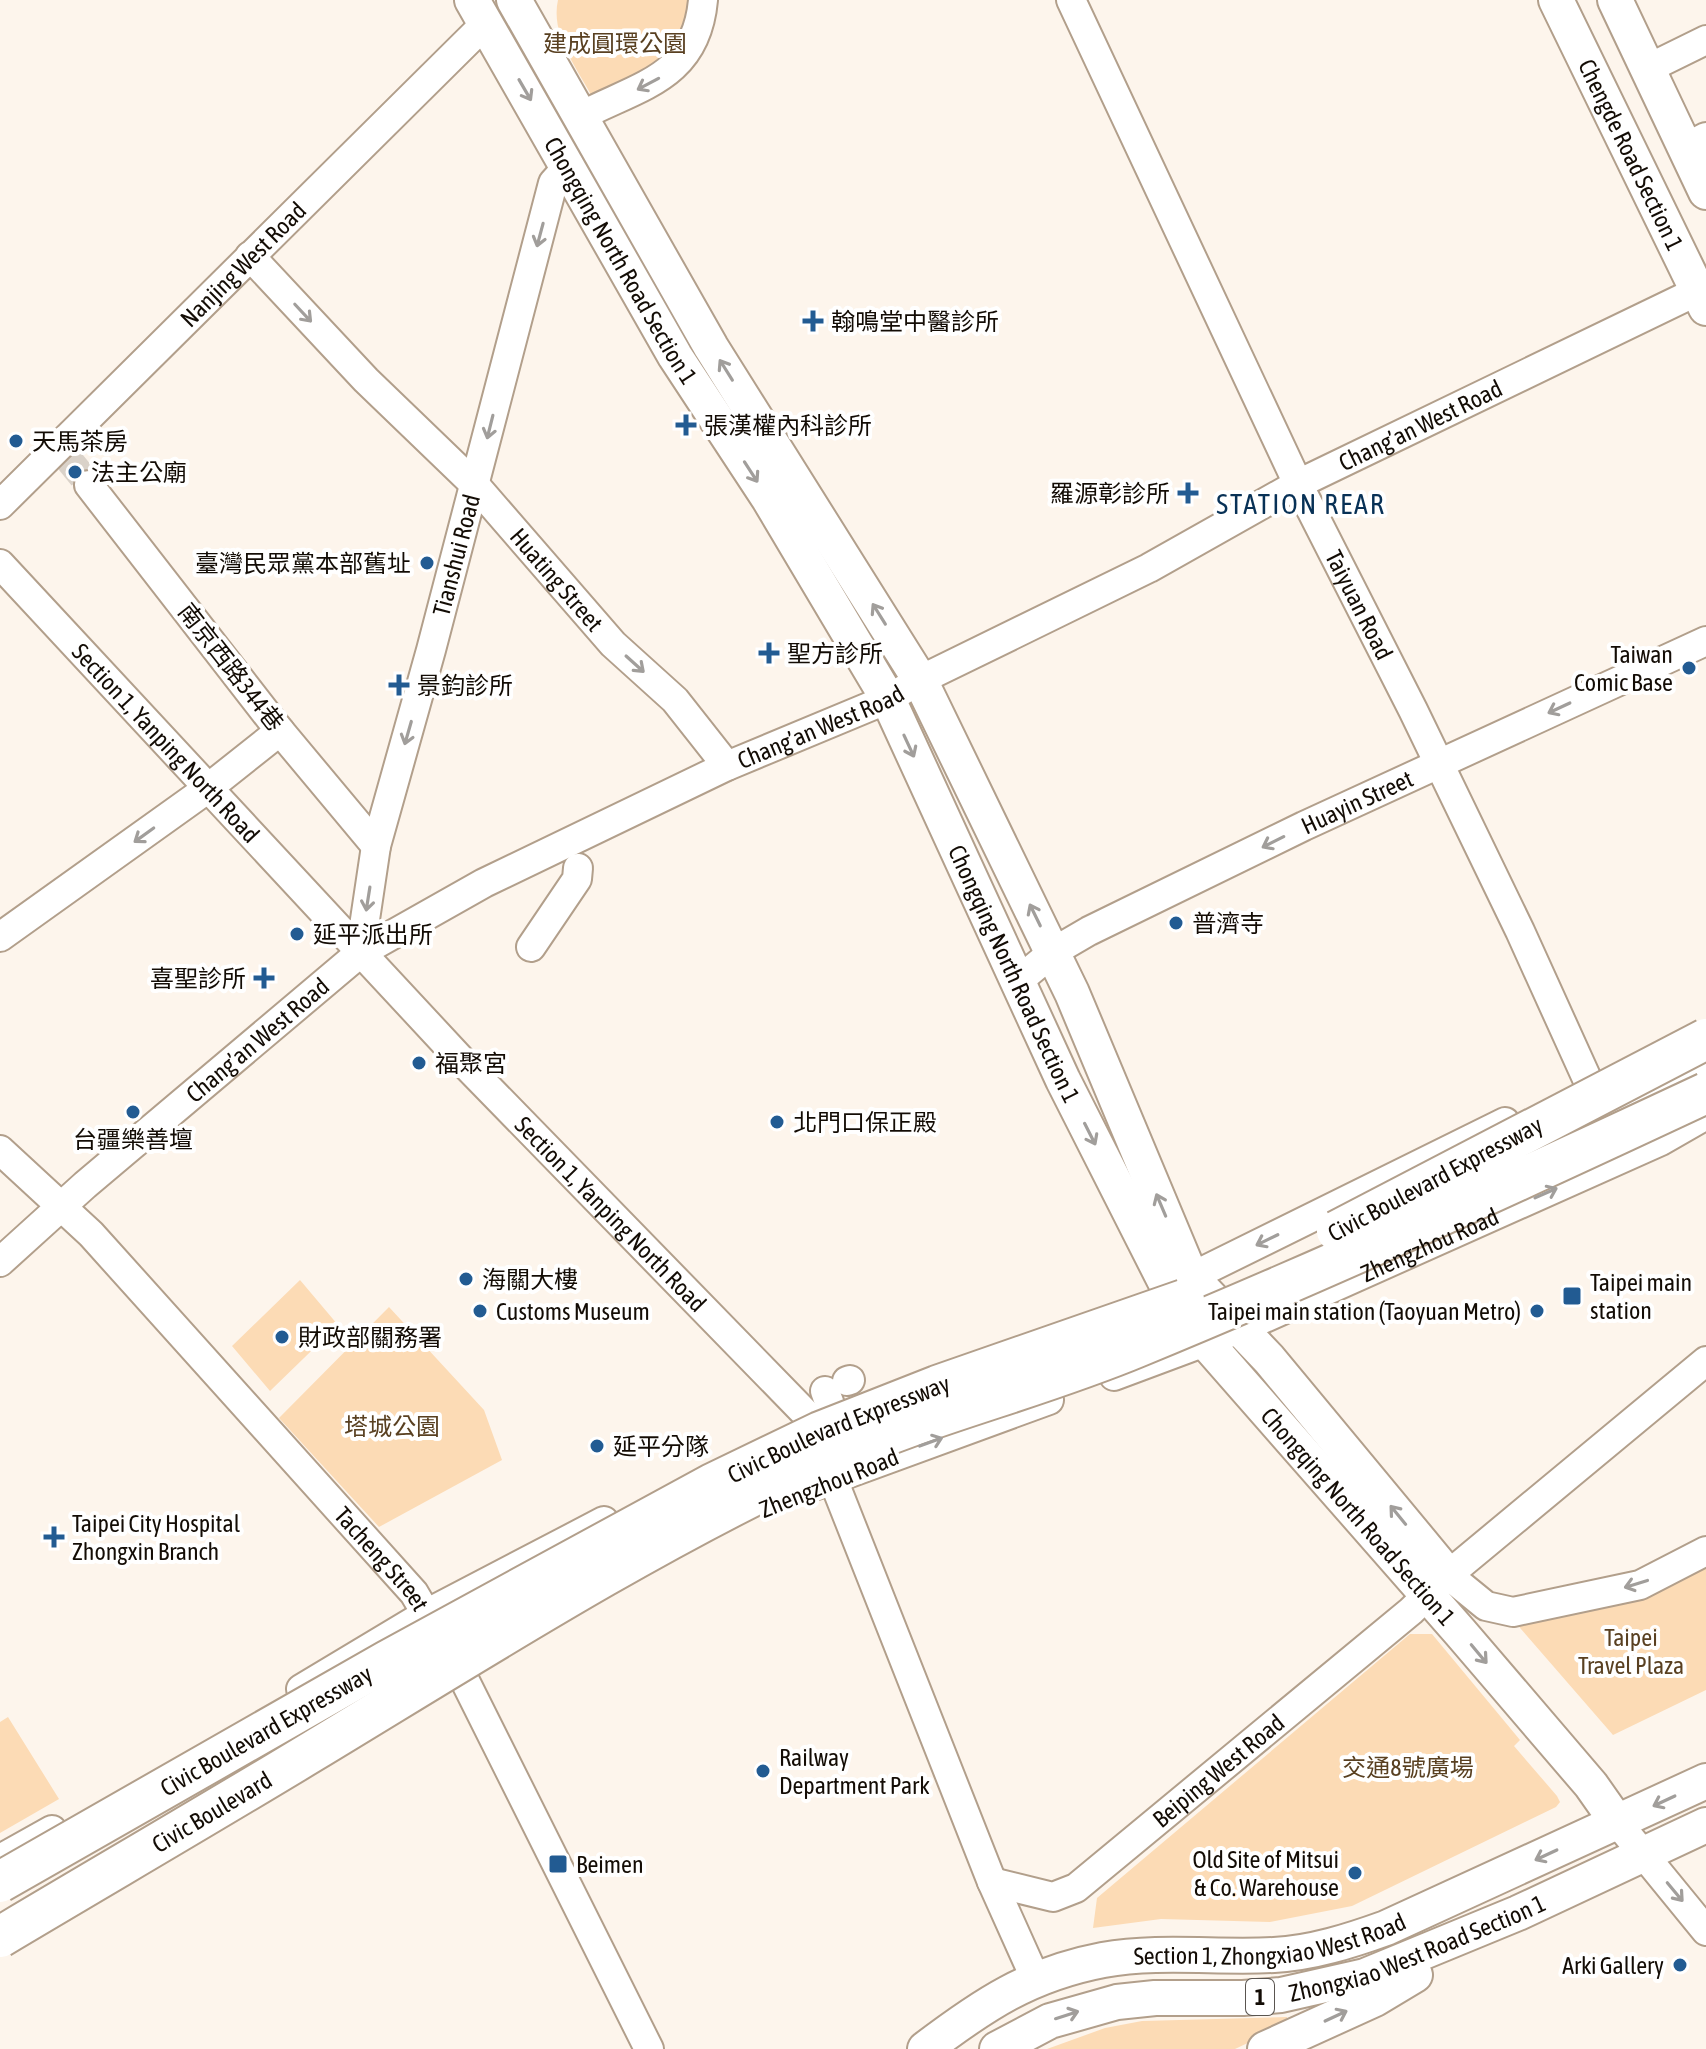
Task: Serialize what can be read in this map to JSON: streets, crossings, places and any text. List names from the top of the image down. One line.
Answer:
{"streets":{"highway":["Civic Boulevard Expressway","Civic Boulevard"],"main road":["Chengde Road Section 1","Chongqing North Road Section 1","Section 1, Zhongxiao West Road","Zhongxiao West Road Section 1","1"],"street":["Nanjing West Road","Chang’an West Road","Tianshui Road","Huating Street","Taiyuan Road","南京西路344巷","Section 1, Yanping North Road","Huayin Street","Zhengzhou Road","Tacheng Street","Beiping West Road"]},"crossings":[["Chengde Road Section 1","Chang’an West Road"],["Chongqing North Road Section 1","Nanjing West Road"],["Chongqing North Road Section 1","Chang’an West Road"],["Chongqing North Road Section 1","Tianshui Road"],["Chongqing North Road Section 1","Huayin Street"],["Chongqing North Road Section 1","Zhengzhou Road"],["Chongqing North Road Section 1","Beiping West Road"],["Chongqing North Road Section 1","Section 1, Zhongxiao West Road"],["Chongqing North Road Section 1","Zhongxiao West Road Section 1"],["Chongqing North Road Section 1","1"],["Nanjing West Road","Huating Street"],["Chang’an West Road","Tianshui Road"],["Chang’an West Road","Huating Street"],["Chang’an West Road","Taiyuan Road"],["Chang’an West Road","Section 1, Yanping North Road"],["Chang’an West Road","Tacheng Street"],["Tianshui Road","Huating Street"],["Tianshui Road","南京西路344巷"],["Tianshui Road","Section 1, Yanping North Road"],["Taiyuan Road","Huayin Street"],["Taiyuan Road","Zhengzhou Road"],["Section 1, Yanping North Road","Zhengzhou Road"],["Section 1, Yanping North Road","Beiping West Road"],["Section 1, Yanping North Road","Section 1, Zhongxiao West Road"],["Civic Boulevard Expressway","Civic Boulevard"],["Zhengzhou Road","Tacheng Street"],["Section 1, Zhongxiao West Road","1"],["Zhongxiao West Road Section 1","1"]],"one_way":["Tianshui Road","Huating Street","Huayin Street"],"districts":["STATION REAR"],"parks":["建成圓環公園","塔城公園","Taipei Travel Plaza","交通8號廣場"],"places":{"health":["翰鳴堂中醫診所","張漢權內科診所","羅源彰診所","聖方診所","景鈞診所","喜聖診所","Taipei City Hospital Zhongxin Branch"],"other":["天馬茶房","法主公廟","臺灣民眾黨本部舊址","Taiwan Comic Base","普濟寺","延平派出所","福聚宮","台疆樂善壇","北門口保正殿","海關大樓","Customs Museum","Taipei main station (Taoyuan Metro)","財政部關務署","延平分隊","Railway Department Park","Old Site of Mitsui & Co. Warehouse","Arki Gallery"],"transit":["Taipei main station","Beimen"]}}
